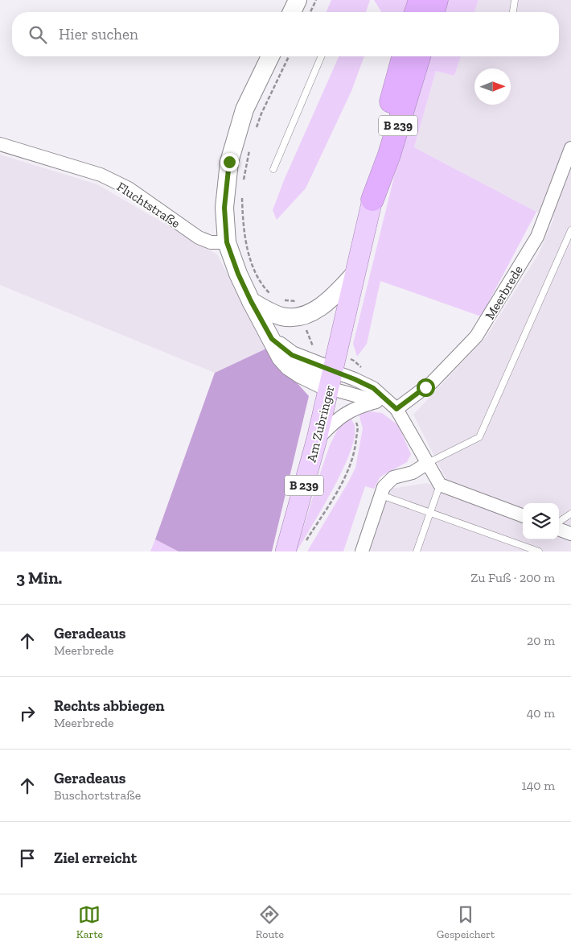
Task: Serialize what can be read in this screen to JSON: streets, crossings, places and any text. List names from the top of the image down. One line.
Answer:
{"streets":{"highway":["B 239","Am Zubringer"],"street":["Fluchtstraße","Meerbrede"]},"north":"right","page":{"search":"Hier suchen","heading":["3 Min.","Zu Fuß · 200 m"],"list":[["Geradeaus","Meerbrede","20 m"],["Rechts abbiegen","Meerbrede","40 m"],["Geradeaus","Buschortstraße","140 m"],"Ziel erreicht"],"nav":["Karte","Route","Gespeichert"]}}
